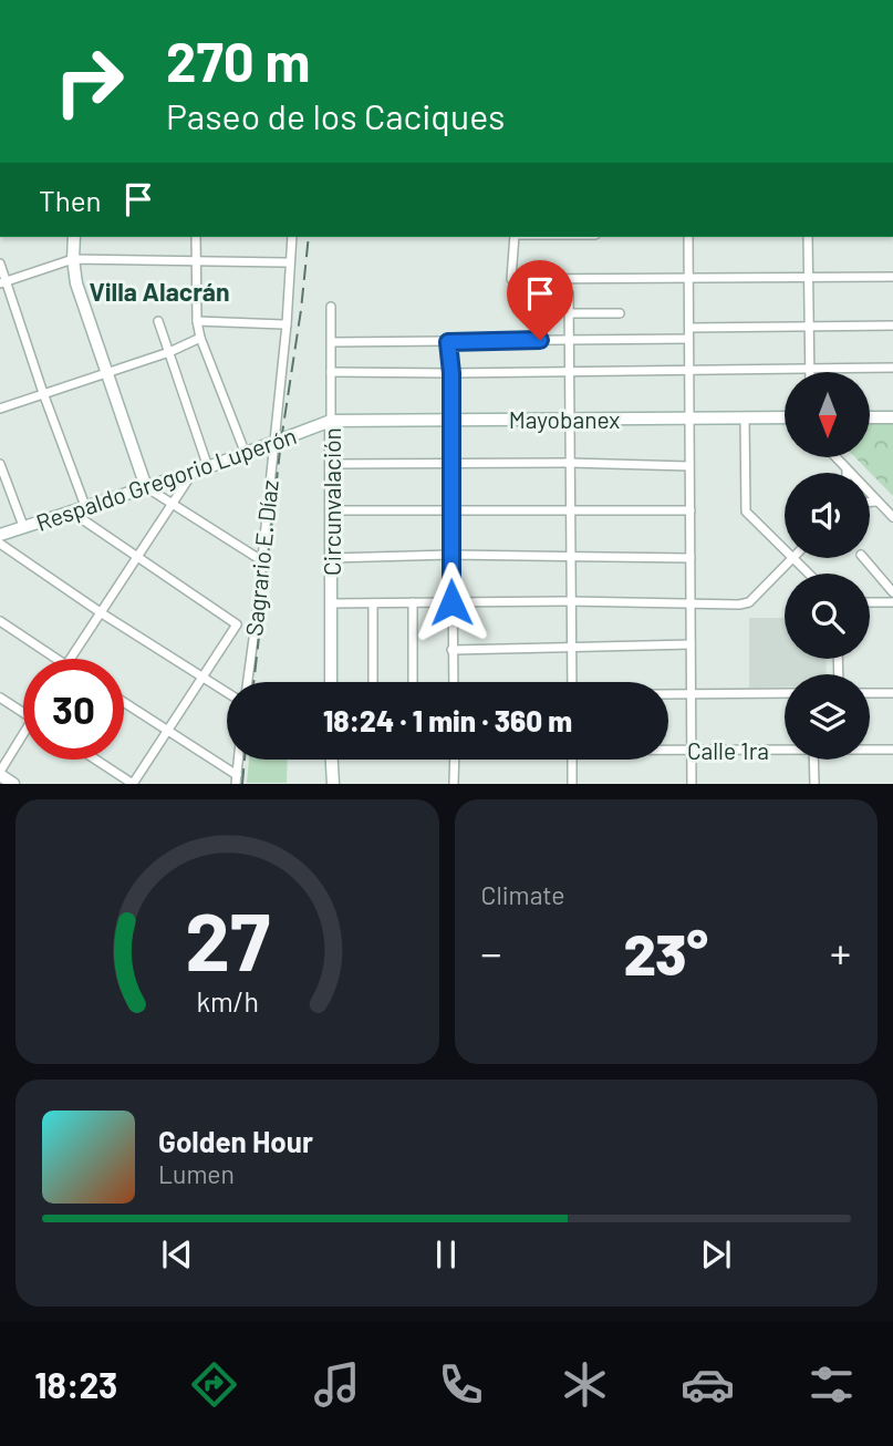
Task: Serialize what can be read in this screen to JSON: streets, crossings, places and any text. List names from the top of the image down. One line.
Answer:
{"streets":{"street":["Mayobanex","Respaldo Gregorio Luperón","Circunvalación","Sagrario E. Díaz","Calle 1ra"]},"crossings":[["Mayobanex","Respaldo Gregorio Luperón"],["Mayobanex","Circunvalación"],["Respaldo Gregorio Luperón","Circunvalación"],["Respaldo Gregorio Luperón","Sagrario E. Díaz"]],"districts":["Villa Alacrán"],"north":"bottom","page":{"turn":["270 m","Paseo de los Caciques"],"then":"Then","limit":"30","trip":"18:24 · 1 min · 360 m","tile":"Climate","heat":["−","23°","+"],"song":["Golden Hour","Lumen"],"tabs":"18:23","gauge":["27","km/h"]}}
